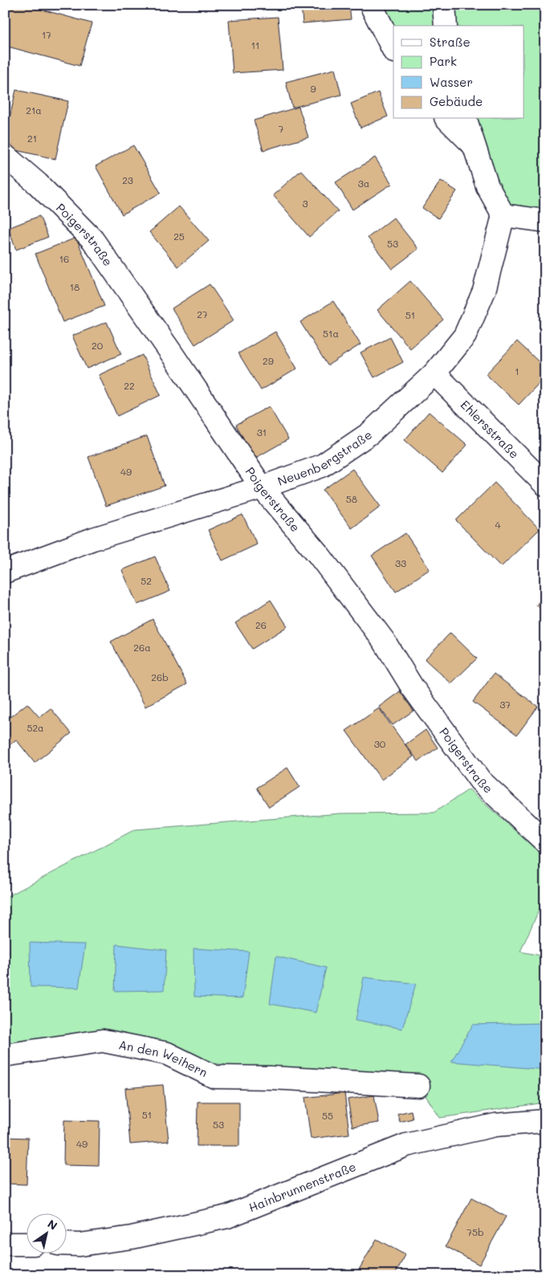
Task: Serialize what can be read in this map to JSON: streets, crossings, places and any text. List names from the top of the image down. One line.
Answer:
{"streets":{"street":["Poigerstraße","Ehlersstraße","Neuenbergstraße","An den Weihern","Hainbrunnenstraße"]},"crossings":[["Poigerstraße","Neuenbergstraße"],["Ehlersstraße","Neuenbergstraße"]],"house_numbers":["17","11","9","21a","7","21","23","3a","3","25","53","16","18","27","51","51a","20","29","1","22","31","49","58","4","33","52","26","26a","26b","37","52a","30","51","55","53","49","75b"],"legend":["Straße","Park","Wasser","Gebäude"],"north":"top right"}
